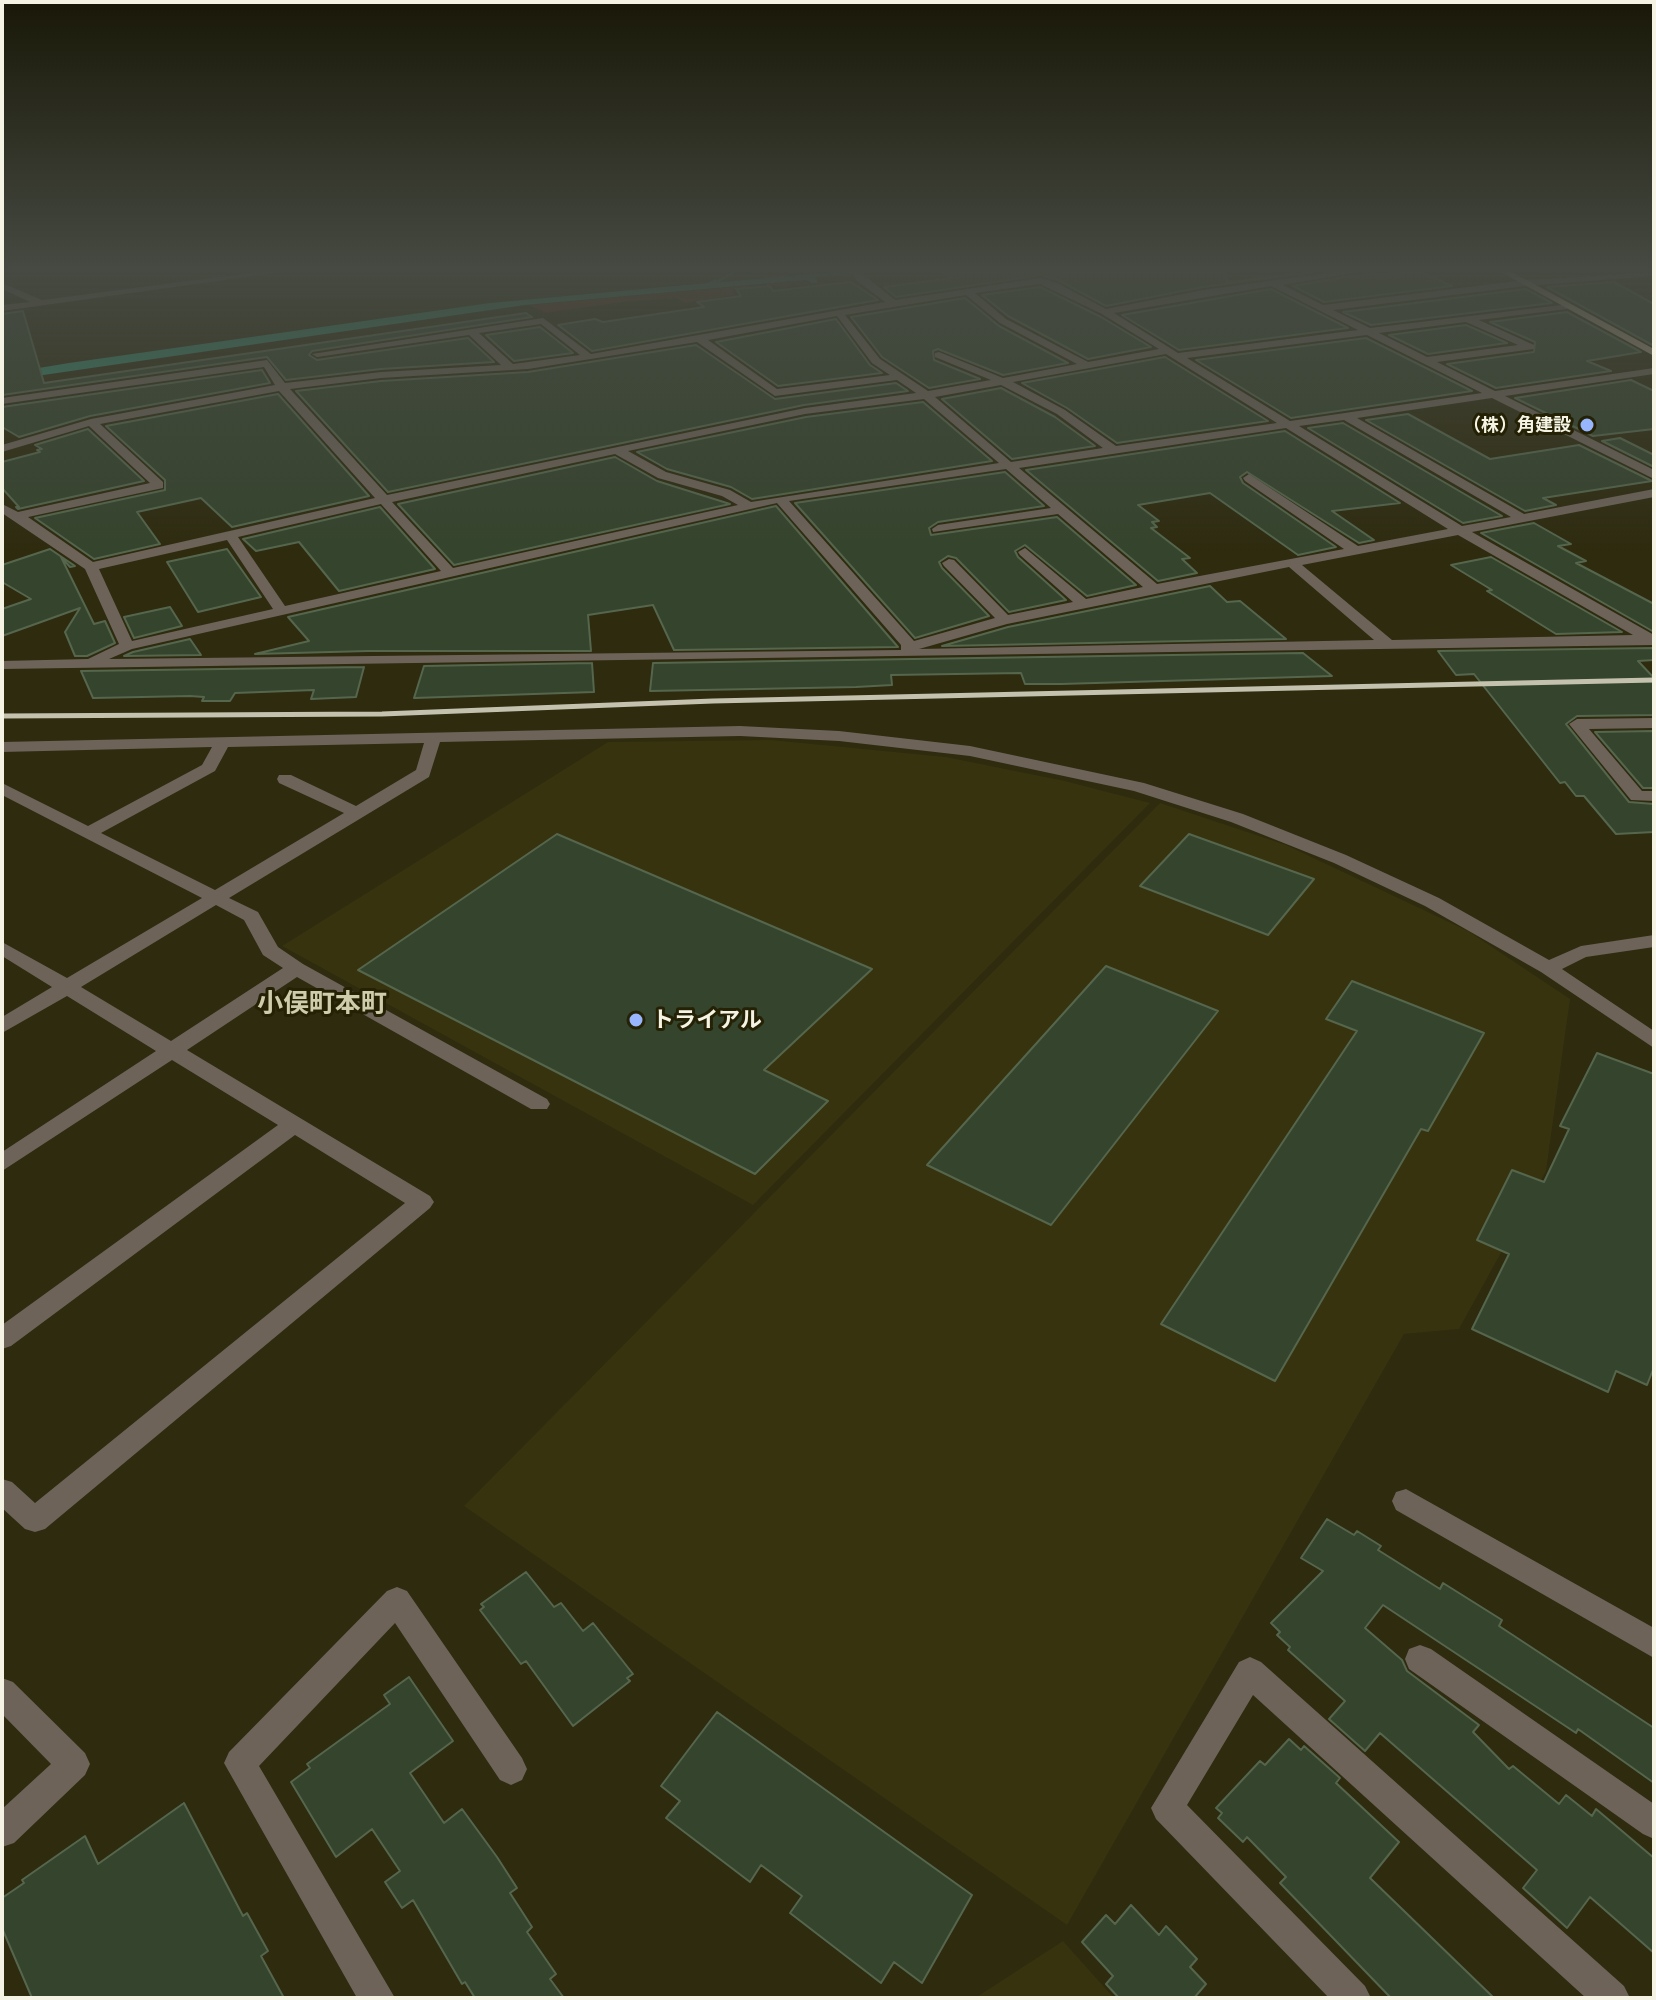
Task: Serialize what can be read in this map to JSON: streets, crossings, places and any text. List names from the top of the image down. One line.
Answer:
{"districts":["小俣町本町"],"places":["（株）角建設","トライアル"]}
